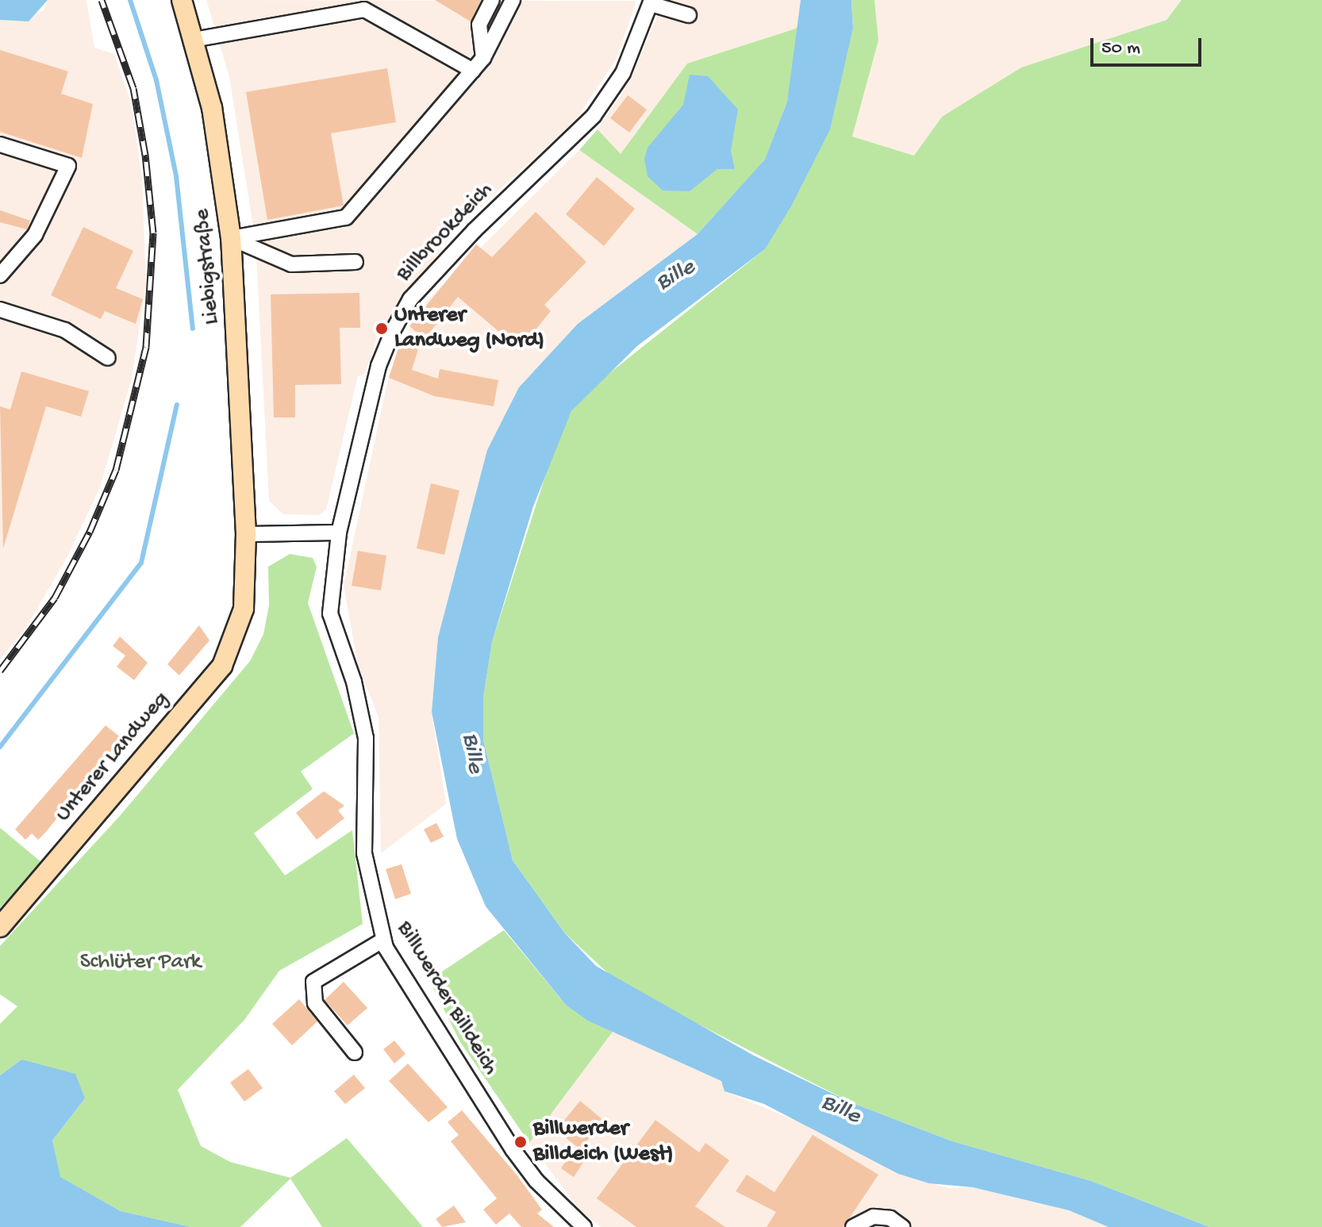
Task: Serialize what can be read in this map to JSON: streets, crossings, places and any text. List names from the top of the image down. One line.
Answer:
{"streets":{"main road":["Liebigstraße","Unterer Landweg"],"street":["Billbrookdeich","Billwerder Billdeich"]},"crossings":[["Billbrookdeich","Billwerder Billdeich"],["Liebigstraße","Unterer Landweg"]],"water":["Bille"],"parks":["Schlüter Park"],"places":["Unterer Landweg (Nord)","Billwerder Billdeich (West)"],"scale_bar":"50 m"}
